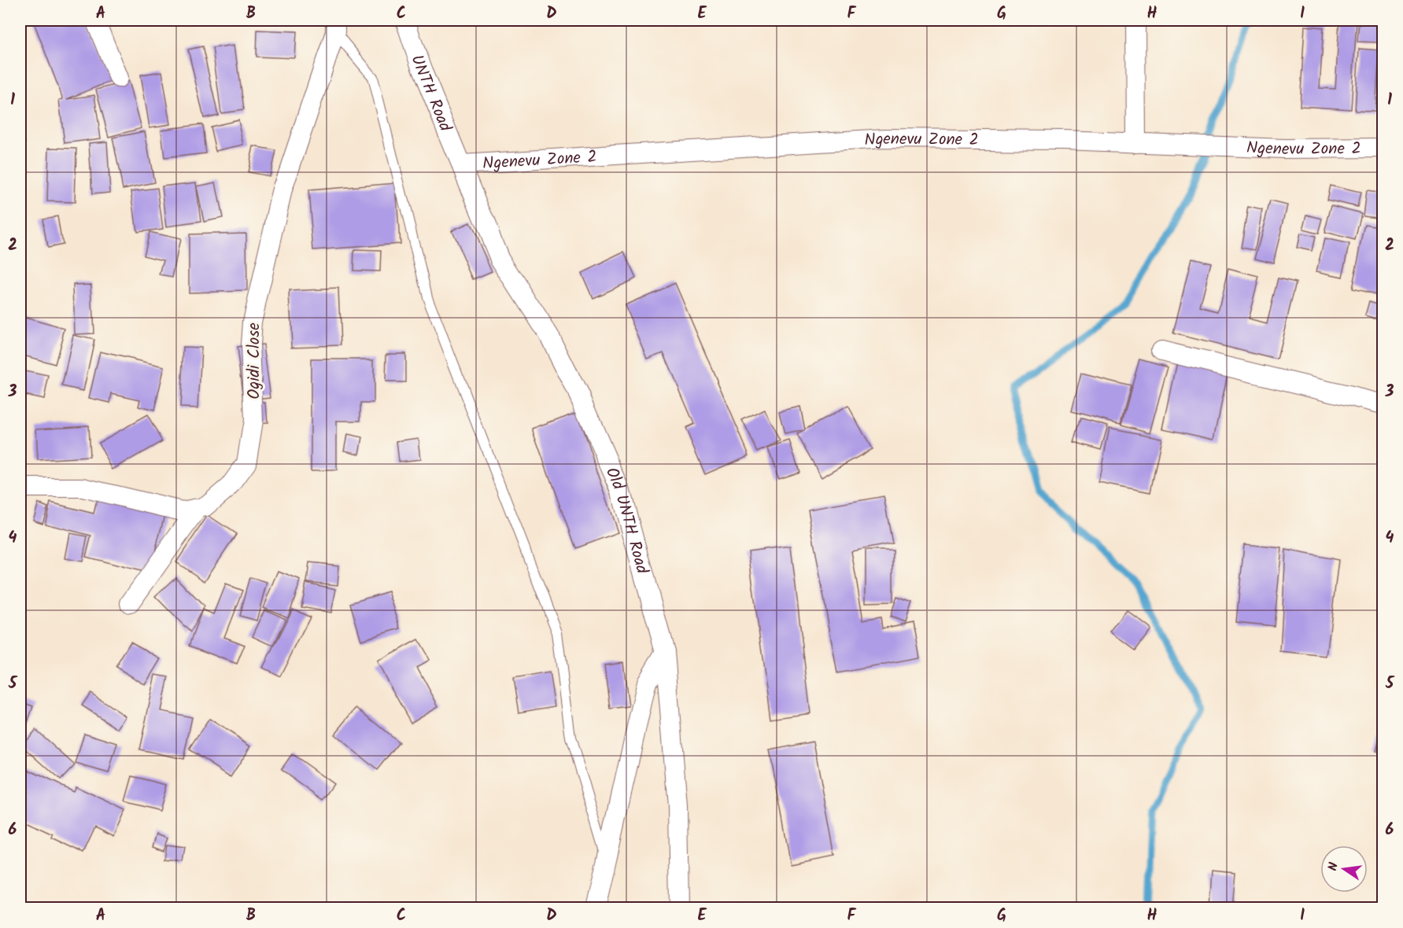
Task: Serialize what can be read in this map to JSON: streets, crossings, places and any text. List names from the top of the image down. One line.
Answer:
{"streets":{"street":["UNTH Road","Ngenevu Zone 2","Ogidi Close","Old UNTH Road"]},"crossings":[["UNTH Road","Ngenevu Zone 2"],["UNTH Road","Old UNTH Road"],["Ngenevu Zone 2","Old UNTH Road"]],"north":"left","grid":{"columns":["A","B","C","D","E","F","G","H","I"],"rows":["1","2","3","4","5","6"]}}
